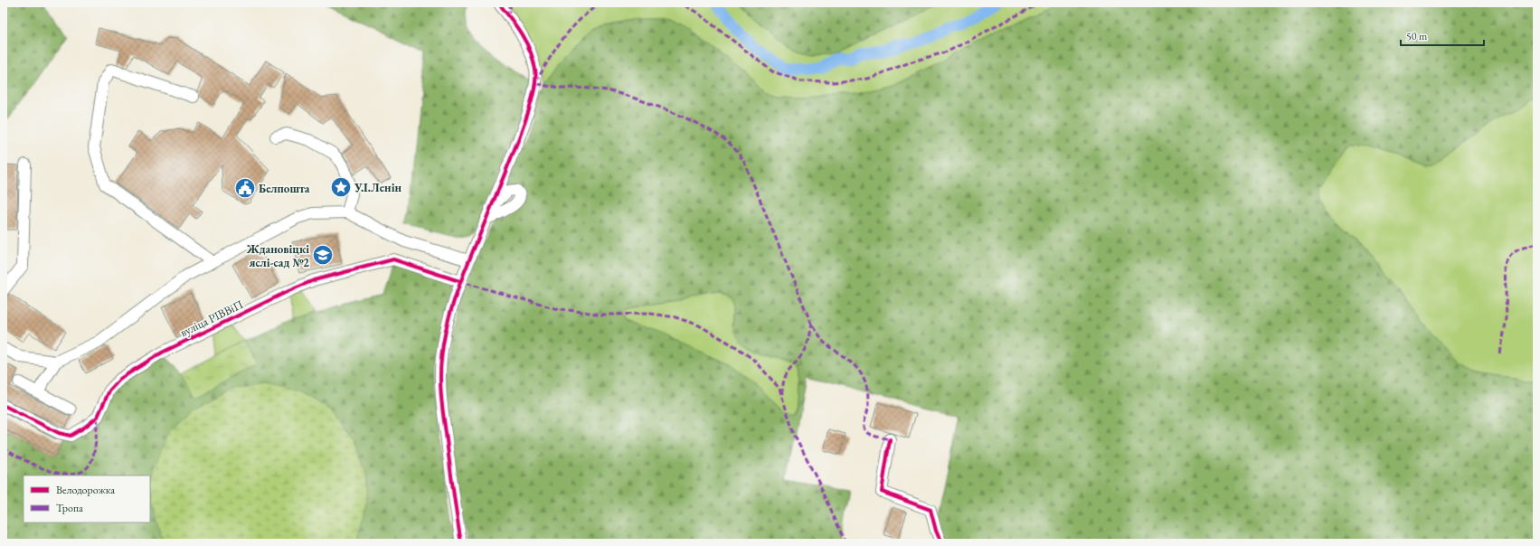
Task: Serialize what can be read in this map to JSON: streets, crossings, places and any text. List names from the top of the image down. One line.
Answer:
{"streets":{"street":["вуліца РІВВіП"]},"places":{"place":["У.І.Ленін"],"public building":["Белпошта"],"school or university":["Ждановіцкі яслі-сад №2"]},"legend":["Велодорожка","Тропа"],"scale_bar":"50 m"}
